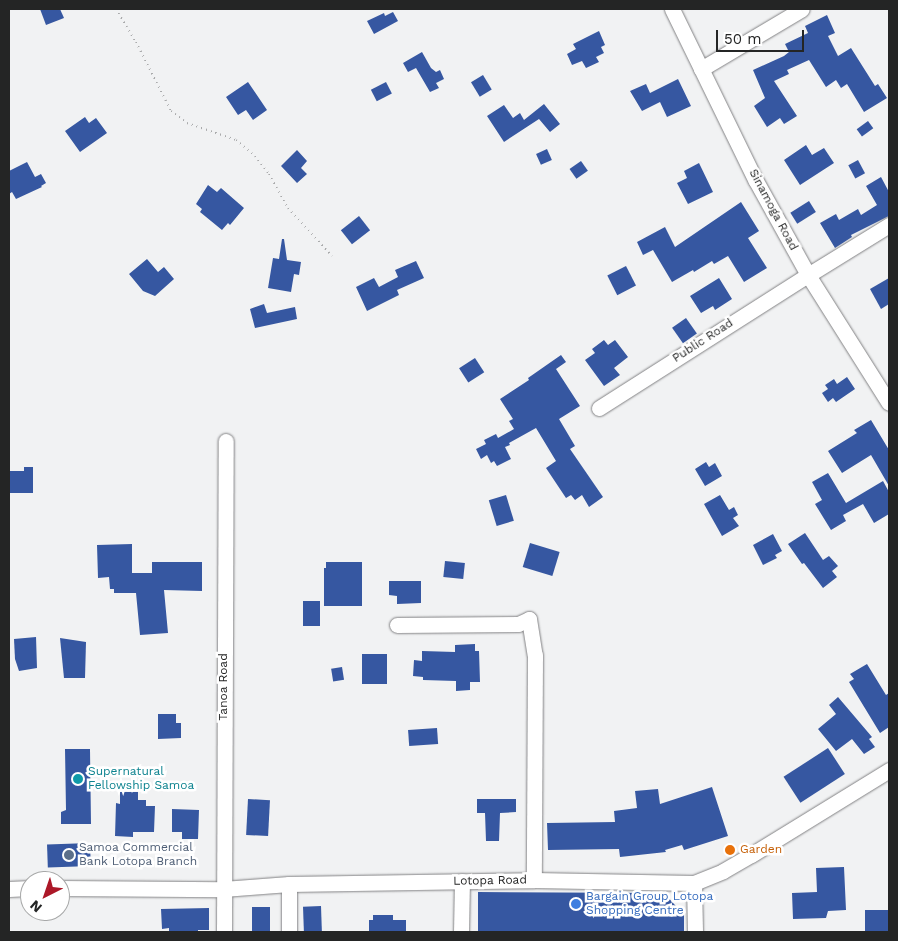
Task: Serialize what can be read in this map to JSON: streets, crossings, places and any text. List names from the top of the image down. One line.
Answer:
{"streets":{"street":["Sinamoga Road","Public Road","Tanoa Road","Lotopa Road"]},"crossings":[["Sinamoga Road","Public Road"],["Tanoa Road","Lotopa Road"]],"places":["Supernatural Fellowship Samoa","Garden","Samoa Commercial Bank Lotopa Branch","Bargain Group Lotopa Shopping Centre"],"scale_bar":"50 m","north":"bottom left"}
